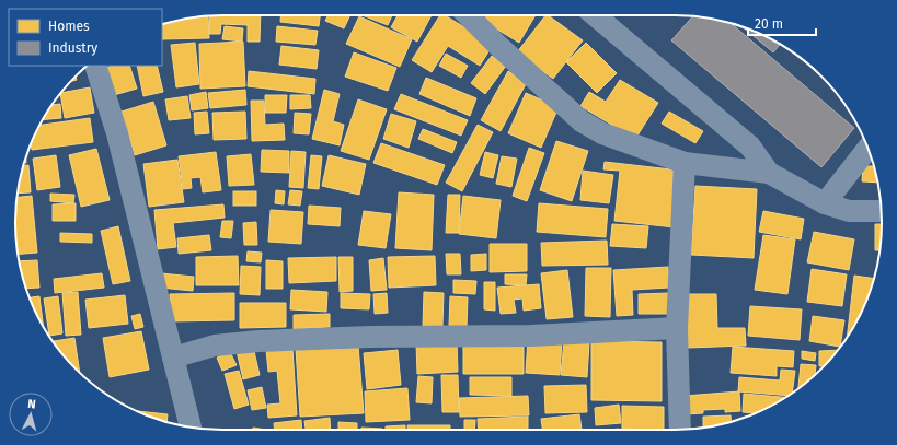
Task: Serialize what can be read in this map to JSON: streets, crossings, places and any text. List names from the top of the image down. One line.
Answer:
{"legend":["Homes","Industry"],"scale_bar":"20 m","north":"top"}
